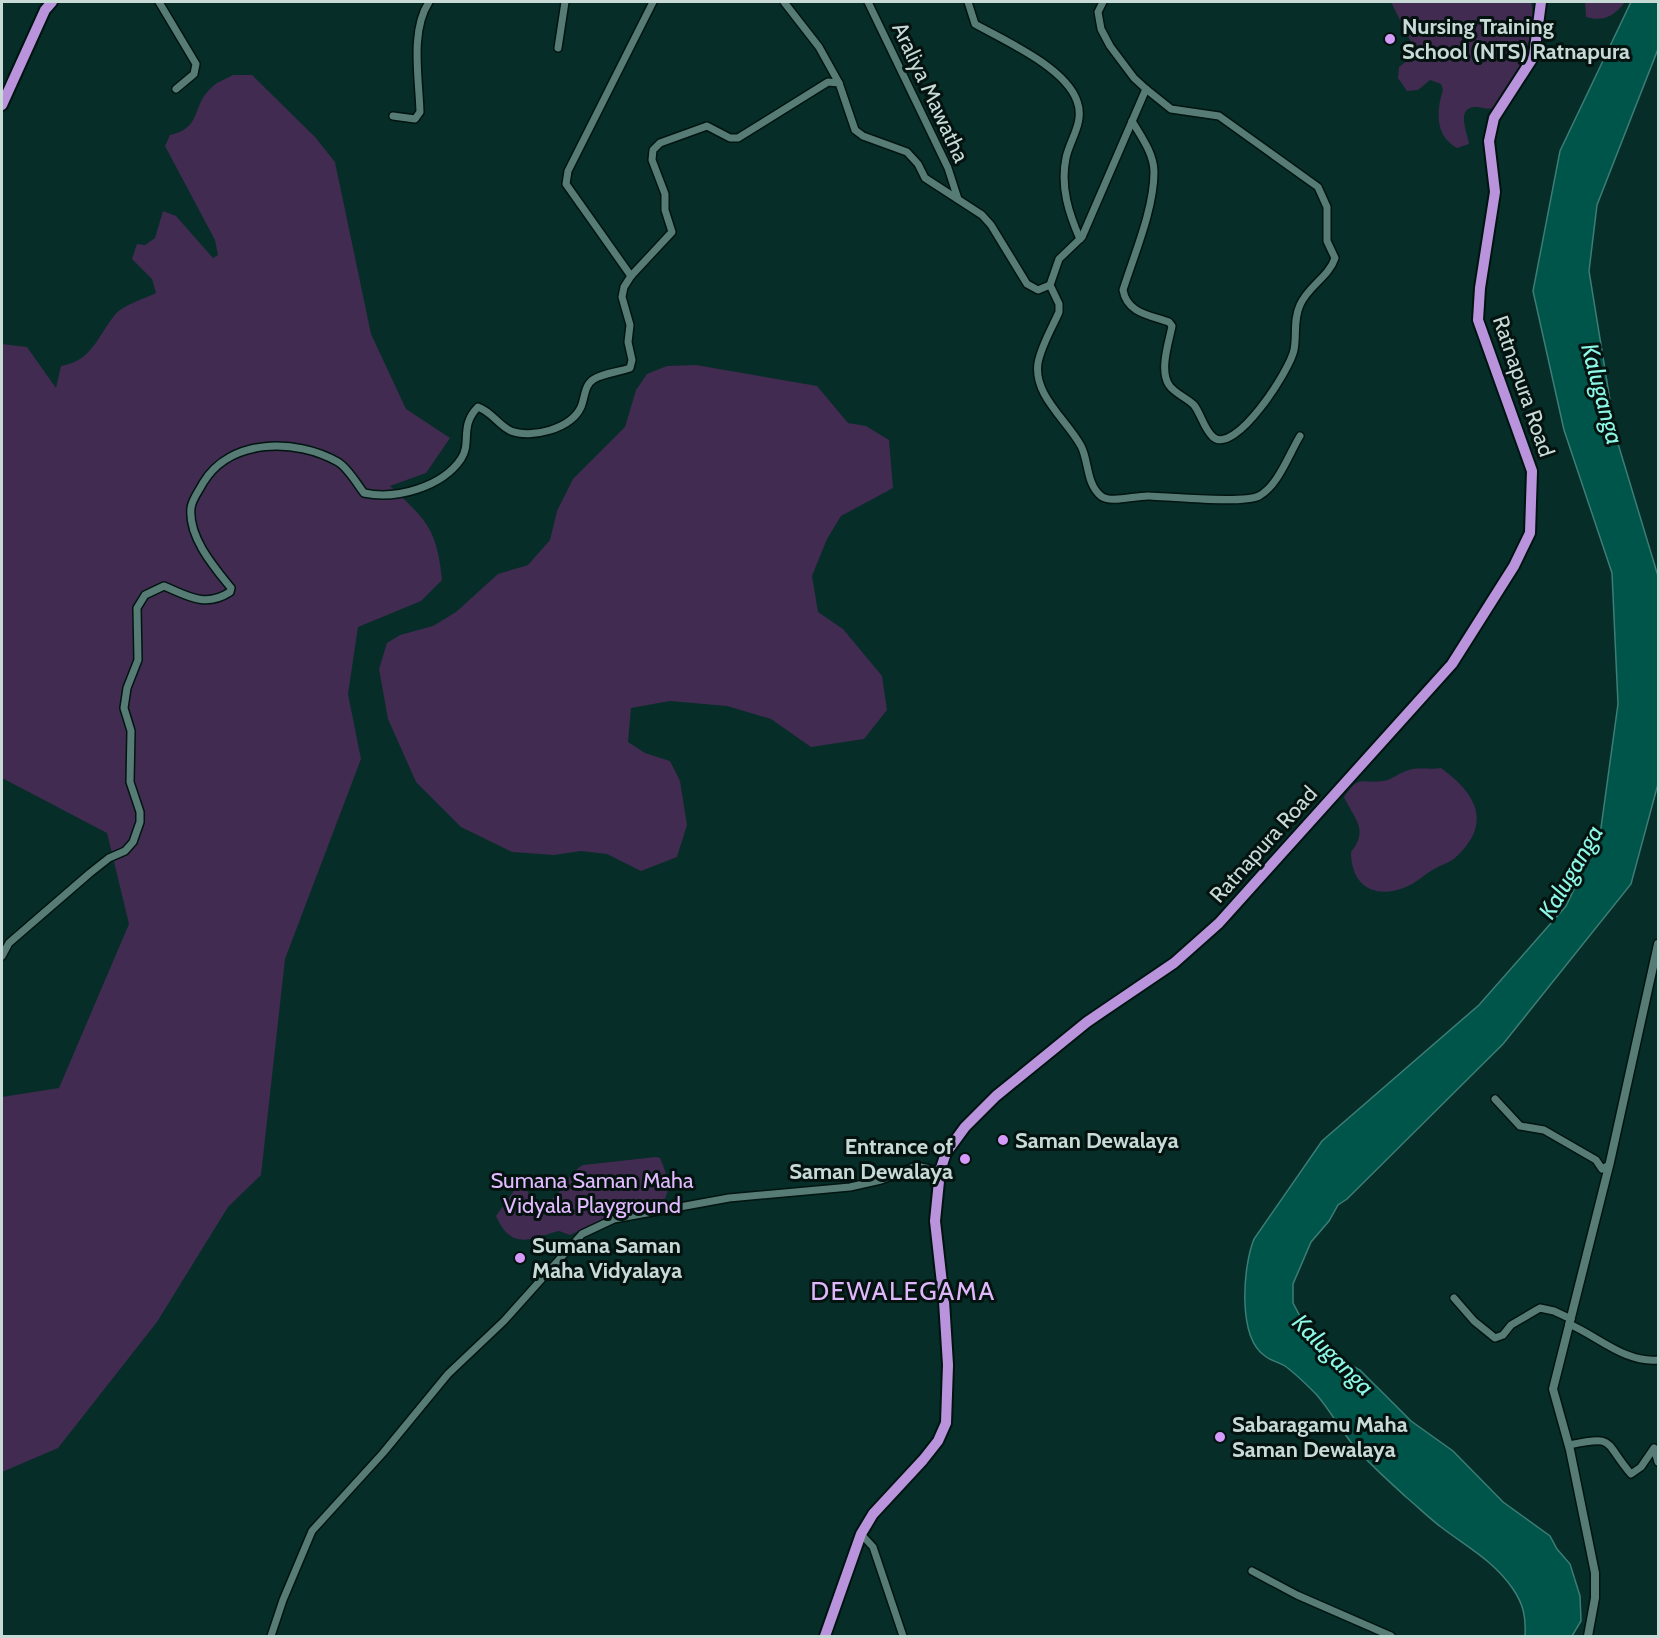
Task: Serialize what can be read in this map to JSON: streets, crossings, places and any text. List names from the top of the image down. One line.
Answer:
{"streets":{"highway":["Ratnapura Road"],"street":["Araliya Mawatha"]},"districts":["DEWALEGAMA"],"water":["Kaluganga"],"parks":["Sumana Saman Maha Vidyala Playground"],"places":["Nursing Training School (NTS) Ratnapura","Saman Dewalaya","Entrance of Saman Dewalaya","Sumana Saman Maha Vidyalaya","Sabaragamu Maha Saman Dewalaya"]}
